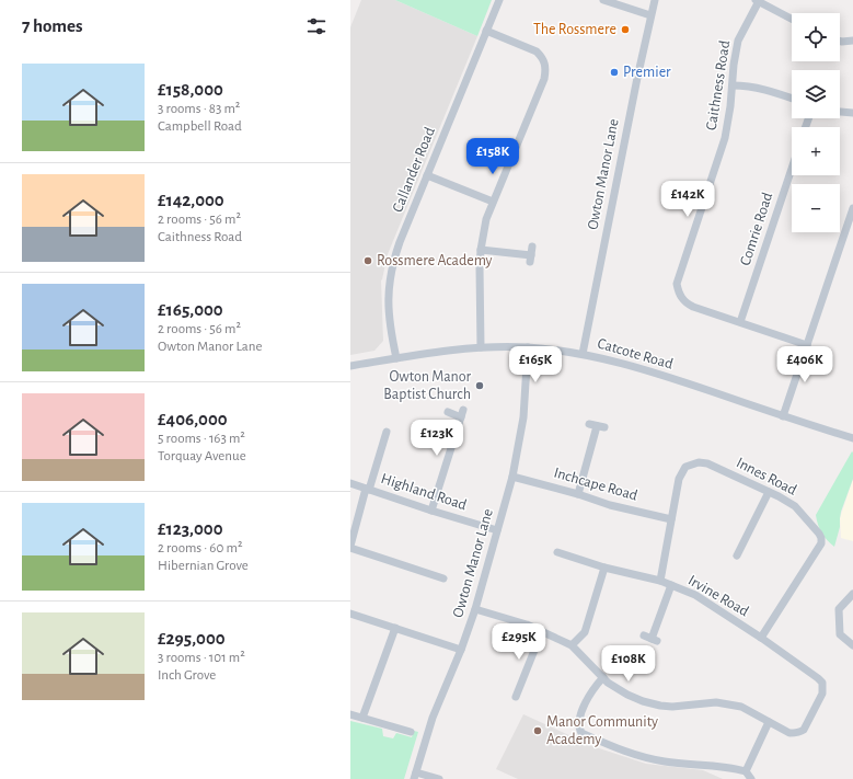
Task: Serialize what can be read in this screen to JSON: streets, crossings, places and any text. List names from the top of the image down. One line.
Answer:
{"streets":{"street":["Caithness Road","Callander Road","Owton Manor Lane","Comrie Road","Catcote Road","Innes Road","Inchcape Road","Highland Road","Irvine Road"]},"crossings":[["Caithness Road","Comrie Road"],["Callander Road","Catcote Road"],["Owton Manor Lane","Catcote Road"],["Owton Manor Lane","Inchcape Road"],["Owton Manor Lane","Highland Road"],["Innes Road","Inchcape Road"],["Innes Road","Irvine Road"]],"places":["The Rossmere","Premier","Rossmere Academy","Owton Manor Baptist Church","Manor Community Academy"],"page":{"heading":"7 homes","map_buttons":["+","−"],"list":[{"name":"£158,000","note":"3 rooms · 83 m² · Campbell Road"},{"name":"£142,000","note":"2 rooms · 56 m² · Caithness Road"},{"name":"£165,000","note":"2 rooms · 56 m² · Owton Manor Lane"},{"name":"£406,000","note":"5 rooms · 163 m² · Torquay Avenue"},{"name":"£123,000","note":"2 rooms · 60 m² · Hibernian Grove"},{"name":"£295,000","note":"3 rooms · 101 m² · Inch Grove"}],"price":["£158K","£142K","£165K","£406K","£123K","£295K","£108K"]}}
